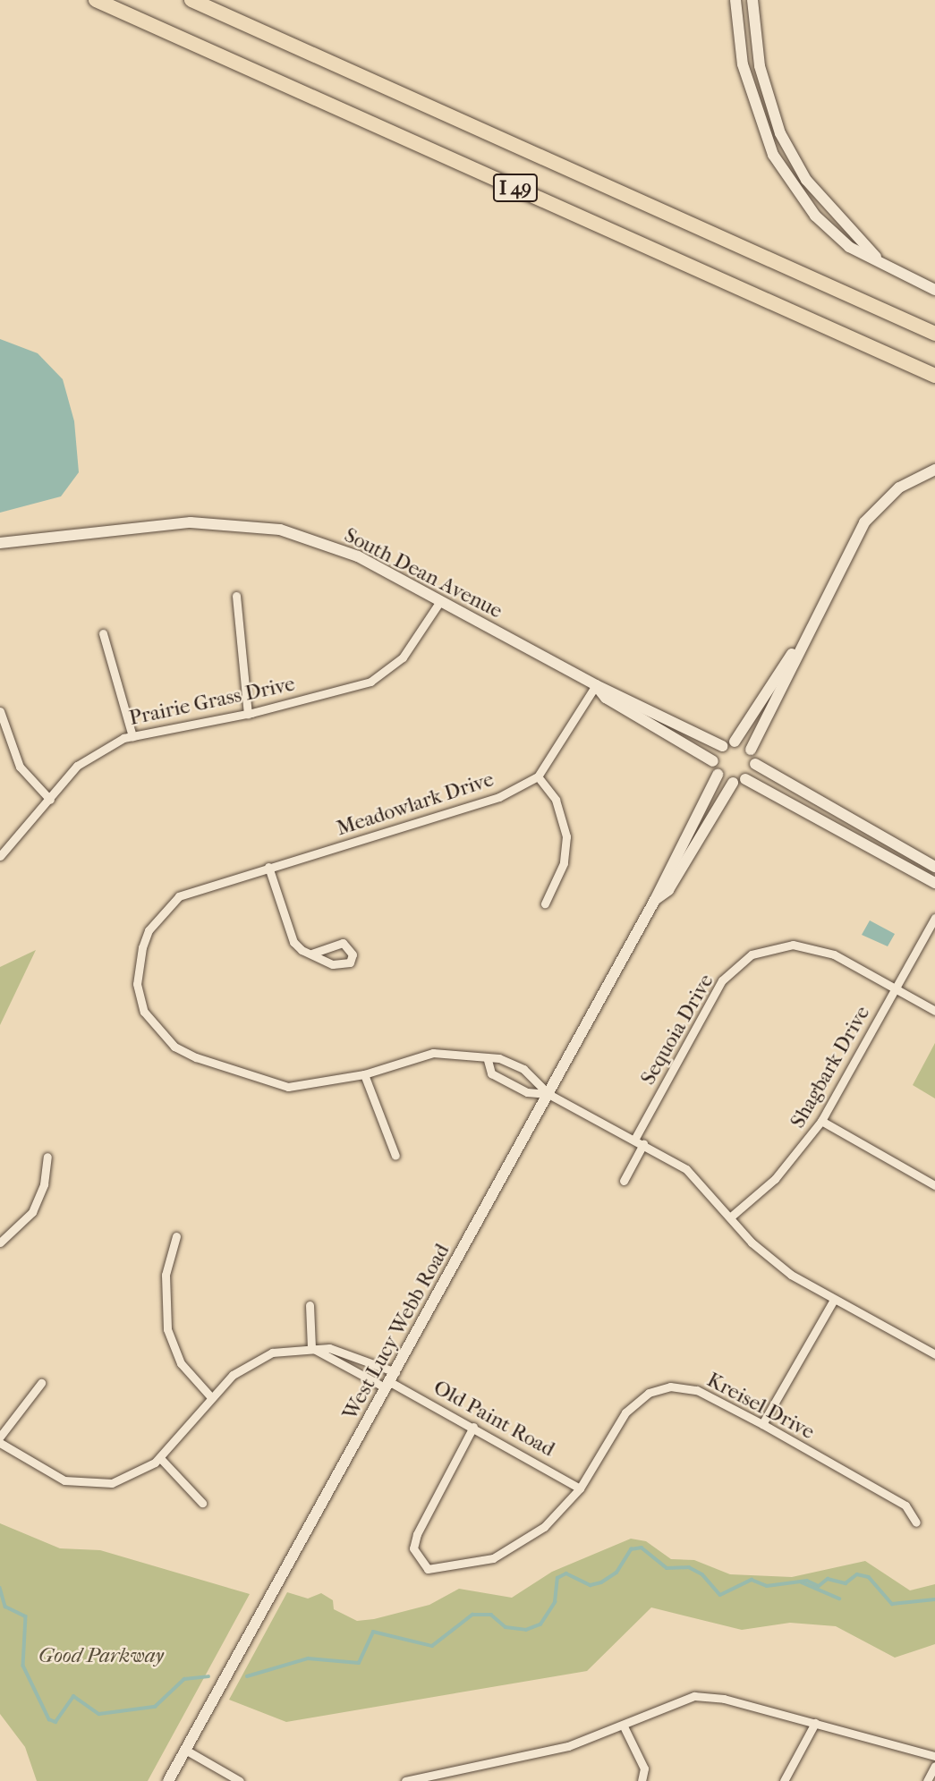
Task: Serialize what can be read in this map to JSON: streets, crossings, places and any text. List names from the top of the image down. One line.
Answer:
{"streets":{"highway":["I 49"],"street":["South Dean Avenue","Prairie Grass Drive","Meadowlark Drive","Sequoia Drive","Shagbark Drive","West Lucy Webb Road","Kreisel Drive","Old Paint Road"]},"crossings":[["South Dean Avenue","Prairie Grass Drive"],["South Dean Avenue","Meadowlark Drive"],["South Dean Avenue","West Lucy Webb Road"],["Meadowlark Drive","West Lucy Webb Road"],["Sequoia Drive","Shagbark Drive"],["West Lucy Webb Road","Old Paint Road"],["Kreisel Drive","Old Paint Road"]],"parks":["Good Parkway"]}
